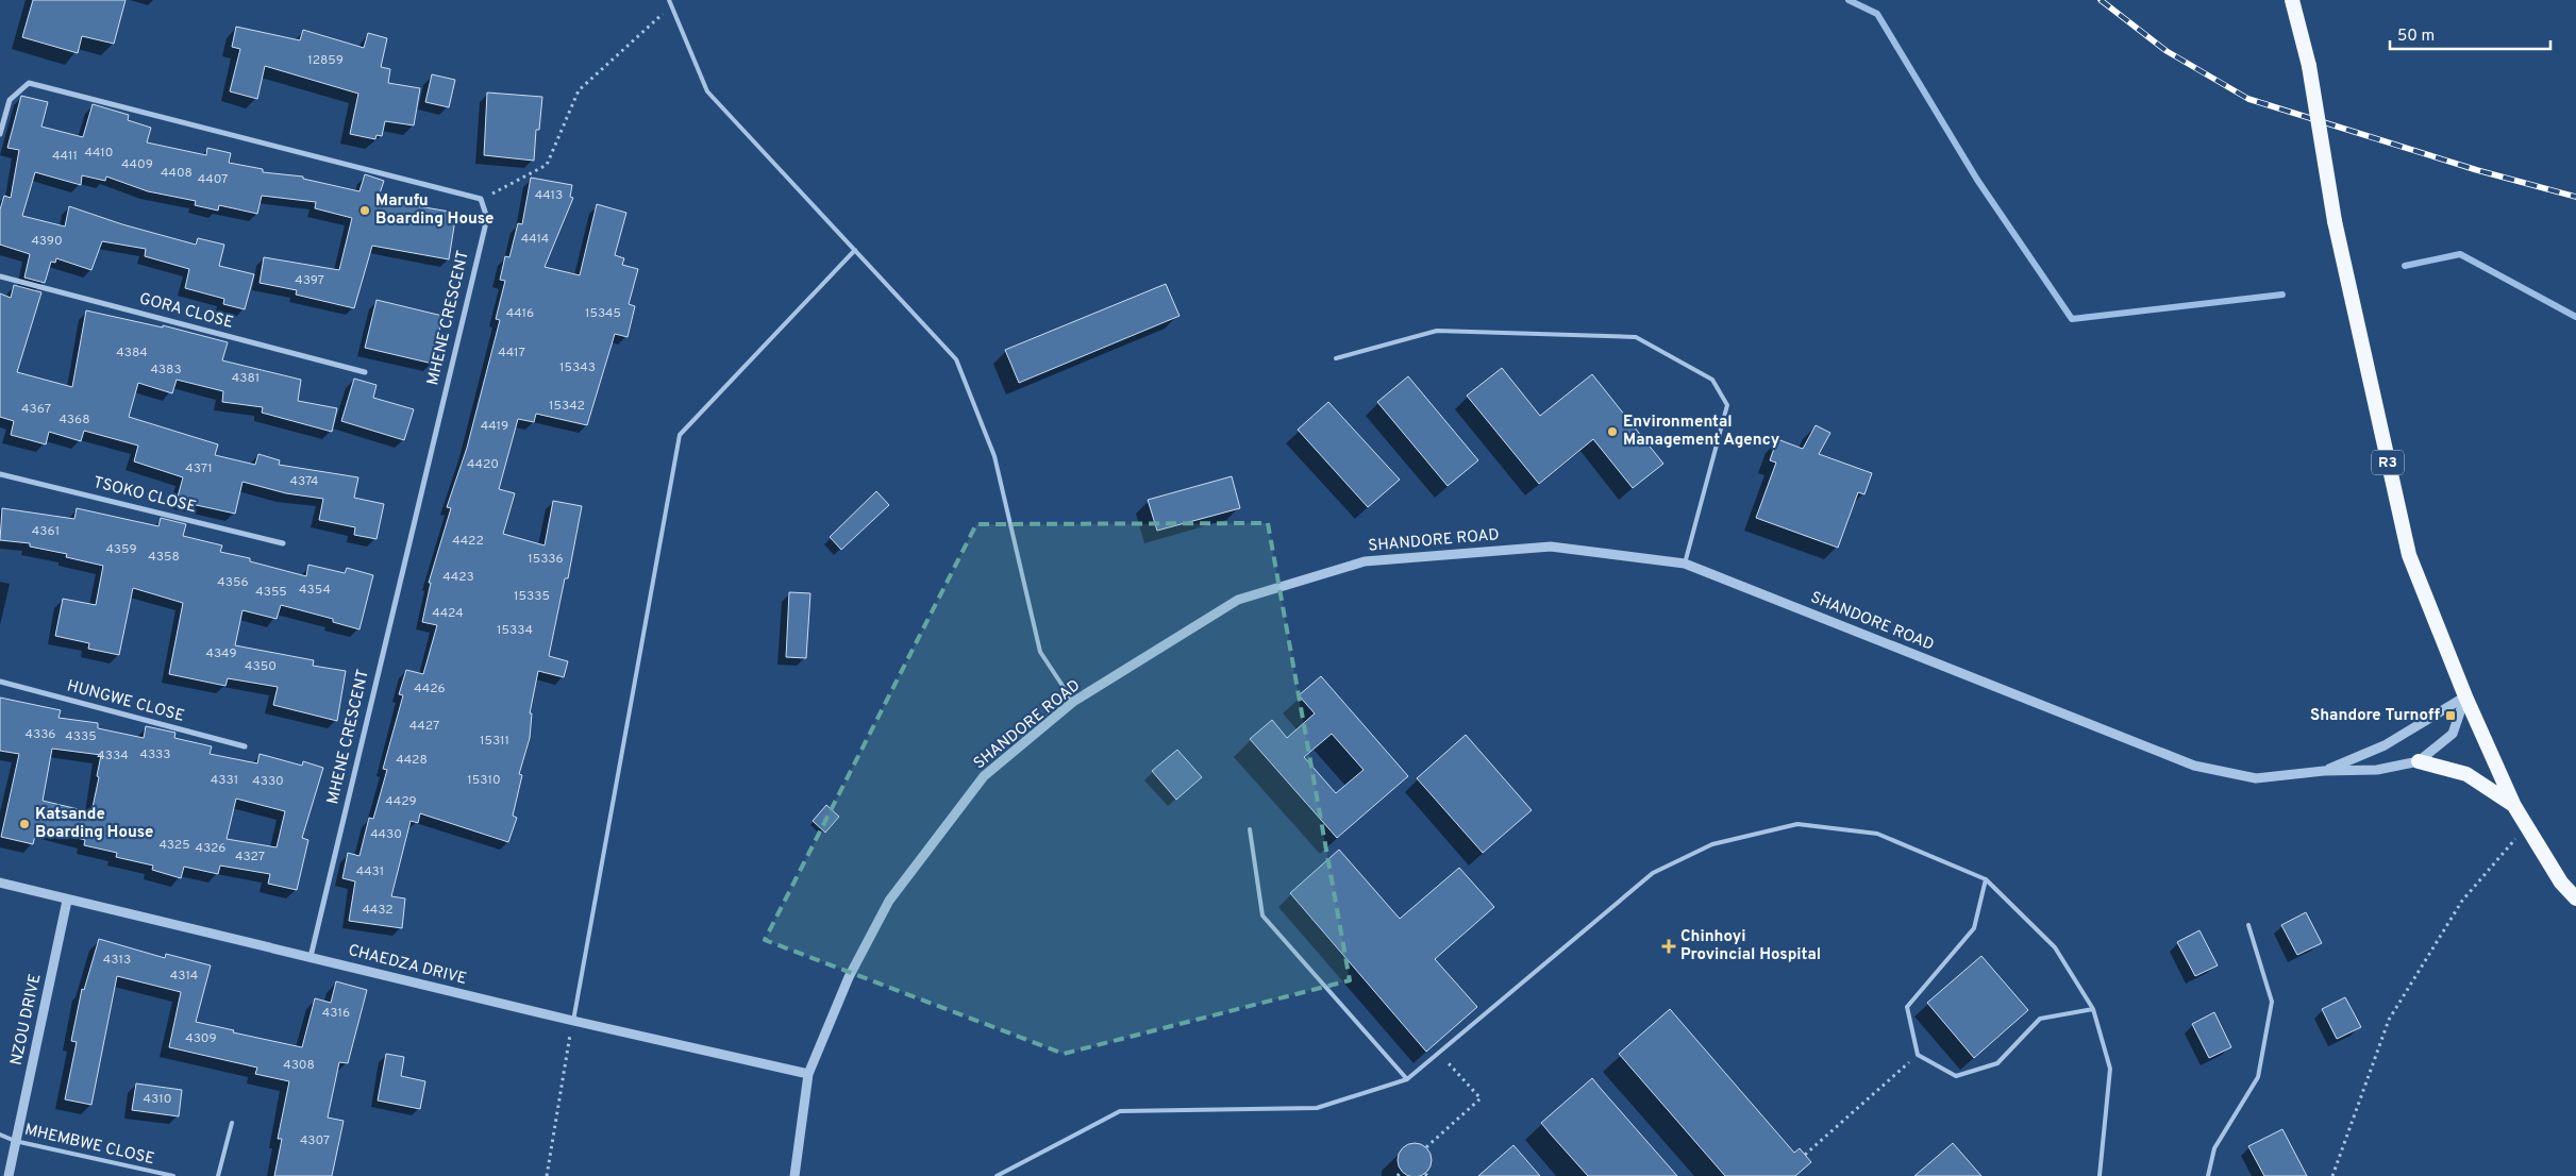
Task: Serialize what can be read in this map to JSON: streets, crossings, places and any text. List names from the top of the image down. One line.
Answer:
{"streets":{"highway":["R3"],"street":["GORA CLOSE","MHENE CRESCENT","TSOKO CLOSE","SHANDORE ROAD","HUNGWE CLOSE","CHAEDZA DRIVE","NZOU DRIVE"],"lane":["MHEMBWE CLOSE"]},"crossings":[["MHENE CRESCENT","CHAEDZA DRIVE"],["SHANDORE ROAD","CHAEDZA DRIVE"],["CHAEDZA DRIVE","NZOU DRIVE"],["NZOU DRIVE","MHEMBWE CLOSE"]],"places":{"other":["Marufu Boarding House","Environmental Management Agency","Katsande Boarding House"],"transit":["Shandore Turnoff"],"health":["Chinhoyi Provincial Hospital"]},"house_numbers":["12859","4410","4411","4409","4408","4407","4413","4414","4390","4397","4416","15345","4384","4417","15343","4383","4381","15342","4367","4368","4419","4420","4371","4374","4361","4422","4359","4358","15336","4423","4356","4354","4355","15335","4424","15334","4349","4350","4426","4427","4336","4335","15311","4333","4334","4428","4331","15310","4330","4429","4430","4325","4326","4327","4431","4432","4313","4314","4316","4309","4308","4310","4307"],"scale_bar":"50 m"}
